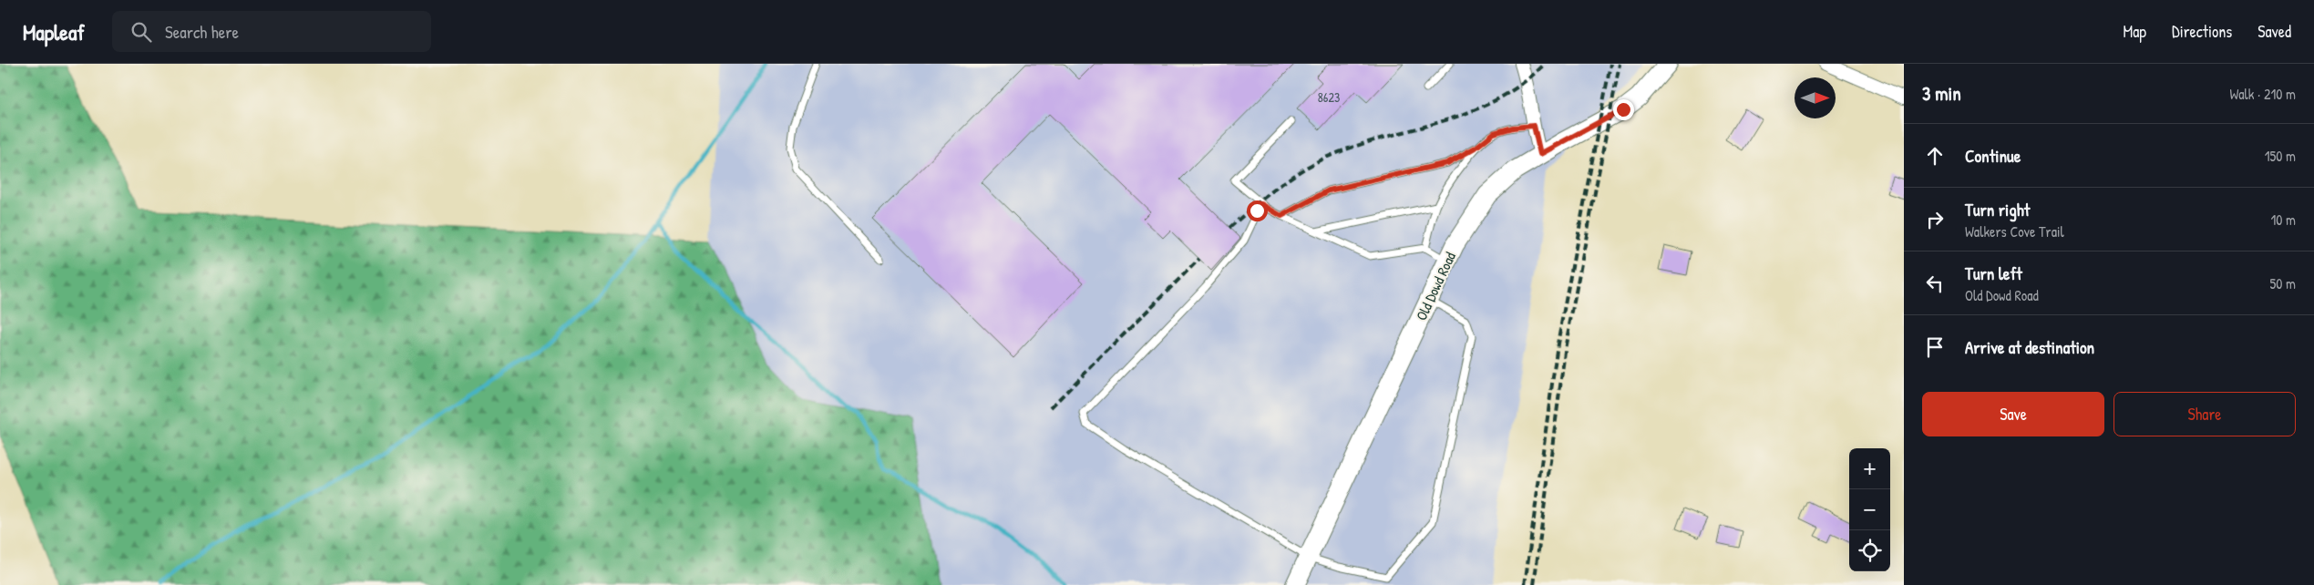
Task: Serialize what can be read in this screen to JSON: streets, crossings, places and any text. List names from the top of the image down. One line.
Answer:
{"streets":{"street":["Old Dowd Road"]},"house_numbers":["8623"],"north":"right","page":{"header":"Mapleaf","search":"Search here","nav":["Map","Directions","Saved"],"heading":["3 min","Walk · 210 m"],"list":[["Continue","150 m"],["Turn right","Walkers Cove Trail","10 m"],["Turn left","Old Dowd Road","50 m"],"Arrive at destination"],"buttons":["Save","Share"],"map_buttons":["+","−"]}}
